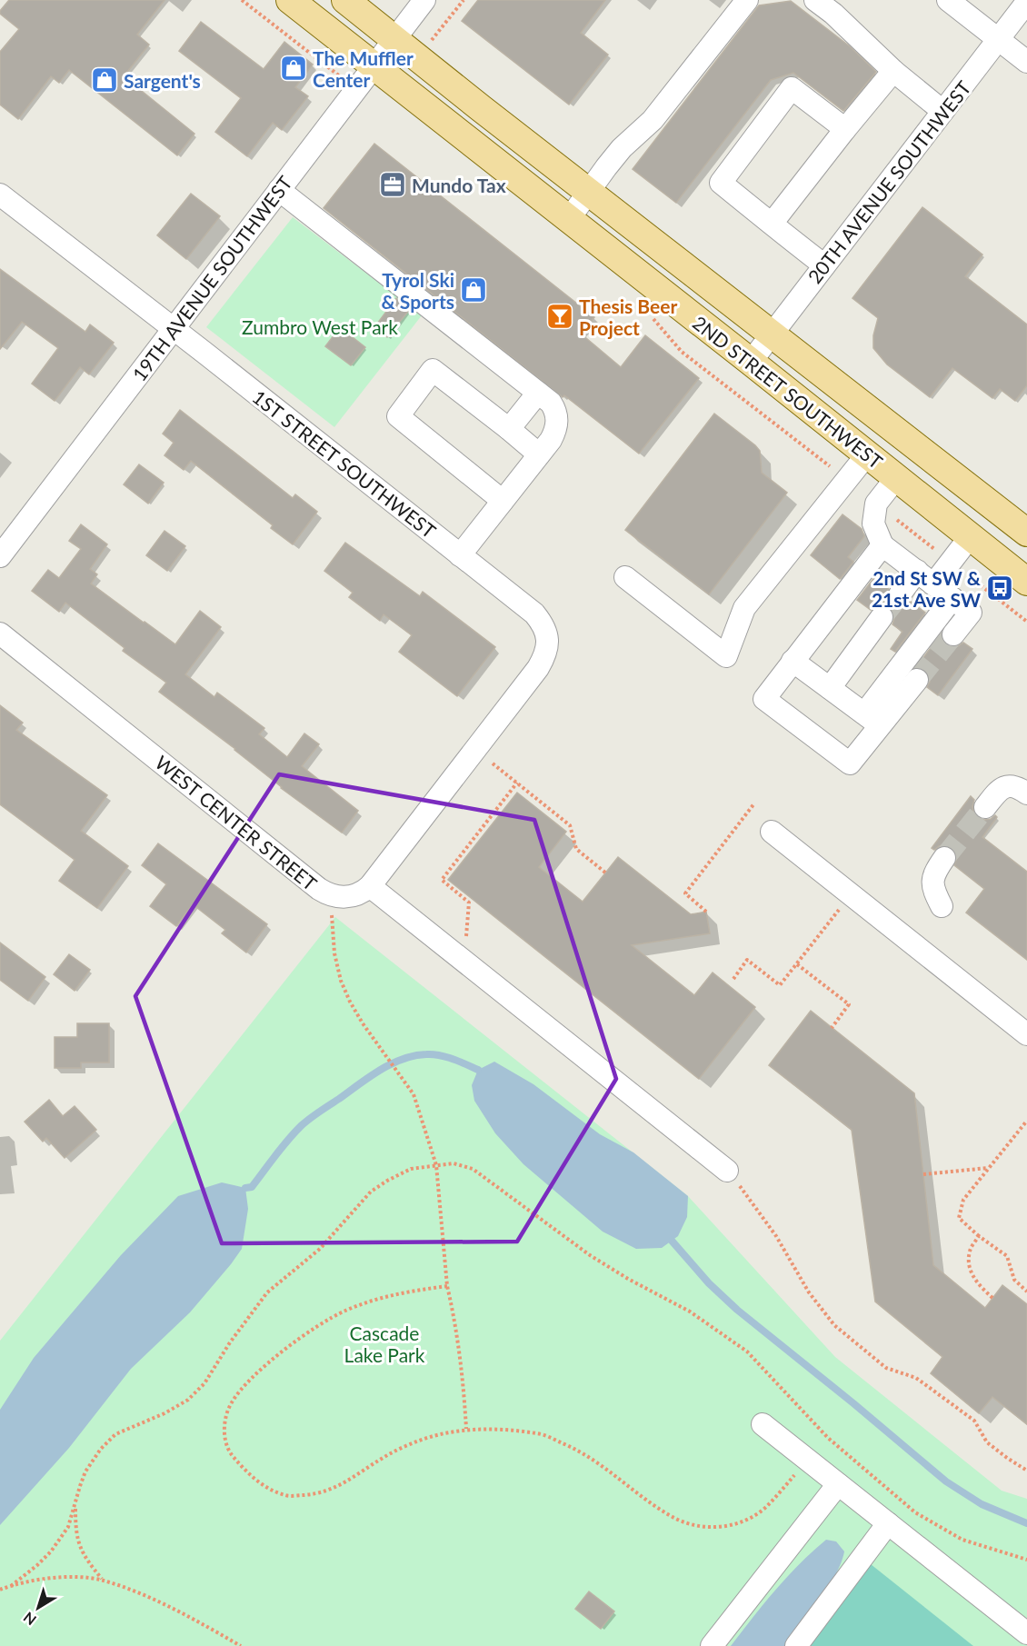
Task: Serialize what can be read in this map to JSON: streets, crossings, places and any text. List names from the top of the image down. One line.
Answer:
{"streets":{"main road":["2ND STREET SOUTHWEST"],"street":["20TH AVENUE SOUTHWEST","19TH AVENUE SOUTHWEST","1ST STREET SOUTHWEST","WEST CENTER STREET"]},"crossings":[["20TH AVENUE SOUTHWEST","2ND STREET SOUTHWEST"],["19TH AVENUE SOUTHWEST","2ND STREET SOUTHWEST"],["19TH AVENUE SOUTHWEST","1ST STREET SOUTHWEST"],["1ST STREET SOUTHWEST","WEST CENTER STREET"]],"parks":["Zumbro West Park","Cascade Lake Park"],"places":{"shop":["The Muffler Center","Sargent's","Tyrol Ski & Sports"],"office":["Mundo Tax"],"bar":["Thesis Beer Project"],"bus stop":["2nd St SW & 21st Ave SW"]},"north":"bottom left"}
